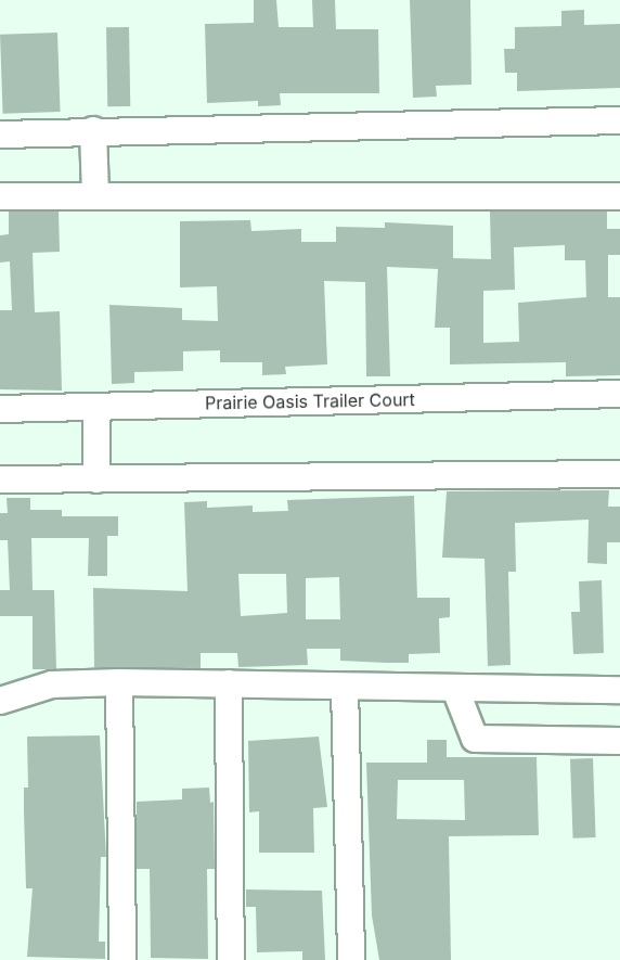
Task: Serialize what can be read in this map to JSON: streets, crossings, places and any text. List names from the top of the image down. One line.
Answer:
{"streets":{"street":["Prairie Oasis Trailer Court"]}}
